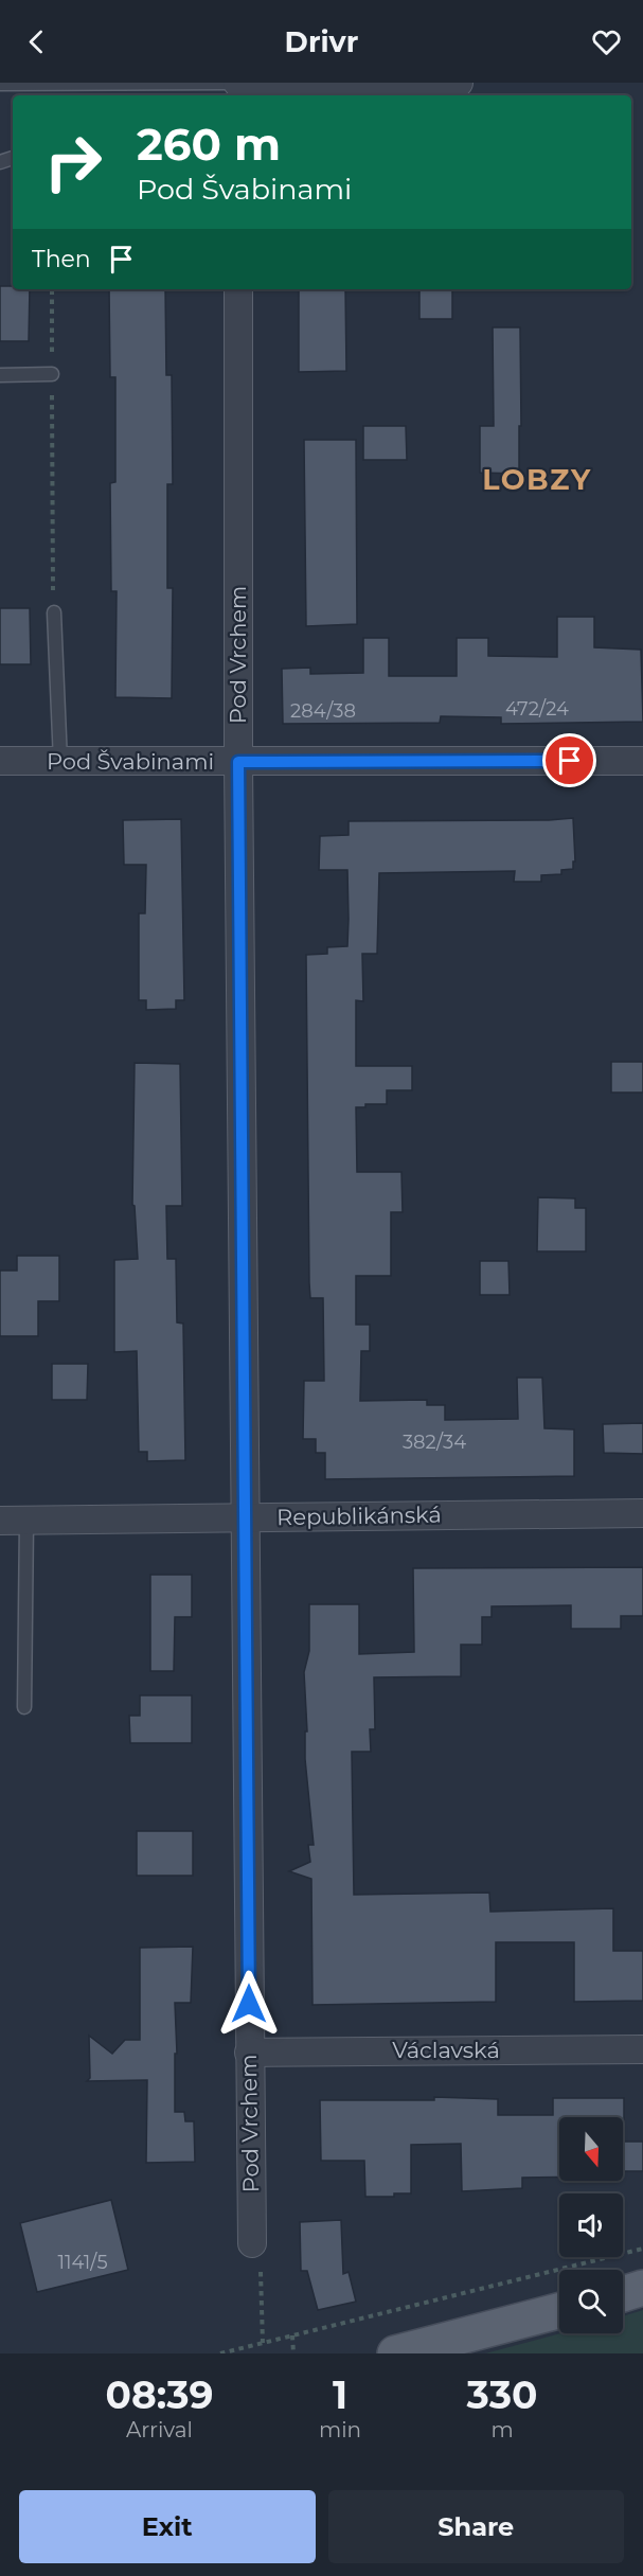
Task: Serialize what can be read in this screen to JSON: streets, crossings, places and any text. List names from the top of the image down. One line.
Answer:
{"streets":{"street":["Pod Vrchem","Pod Švabinami","Republikánská","Václavská"]},"crossings":[["Pod Vrchem","Pod Švabinami"],["Pod Vrchem","Republikánská"],["Pod Vrchem","Václavská"]],"districts":["LOBZY"],"house_numbers":["472/24","284/38","382/34","1141/5"],"north":"bottom","page":{"header":"Drivr","turn":["260 m","Pod Švabinami"],"then":"Then","eta":["08:39","Arrival","1","min","330","m"],"buttons":["Exit","Share"]}}
